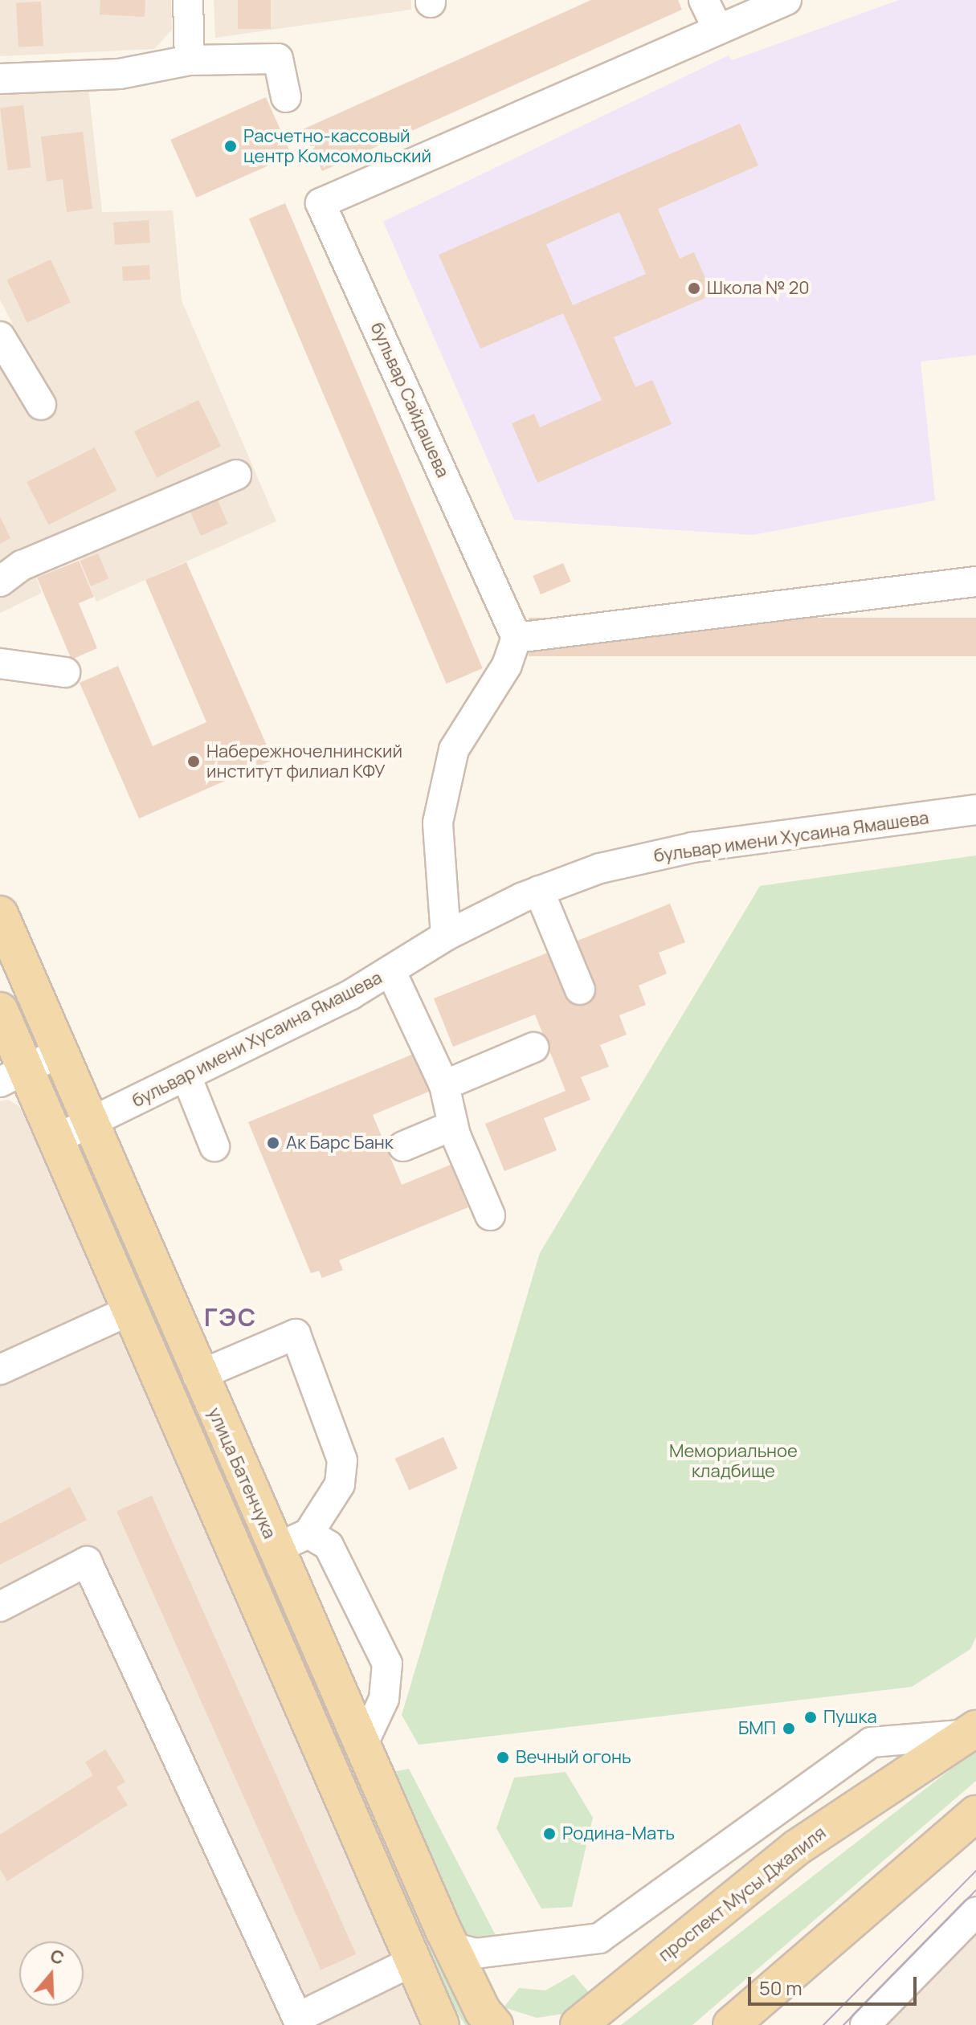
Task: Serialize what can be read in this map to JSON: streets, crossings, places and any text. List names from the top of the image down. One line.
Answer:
{"streets":{"main road":["улица Батенчука","проспект Мусы Джалиля"],"street":["бульвар Сайдашева","бульвар имени Хусаина Ямашева"]},"crossings":[["бульвар имени Хусаина Ямашева","улица Батенчука"]],"districts":["ГЭС"],"parks":["Мемориальное кладбище"],"places":["Расчетно-кассовый центр Комсомольский","Школа № 20","Набережночелнинский институт филиал КФУ","Ак Барс Банк","Пушка","БМП","Вечный огонь","Родина-Мать"],"scale_bar":"50 m","north":"top"}
